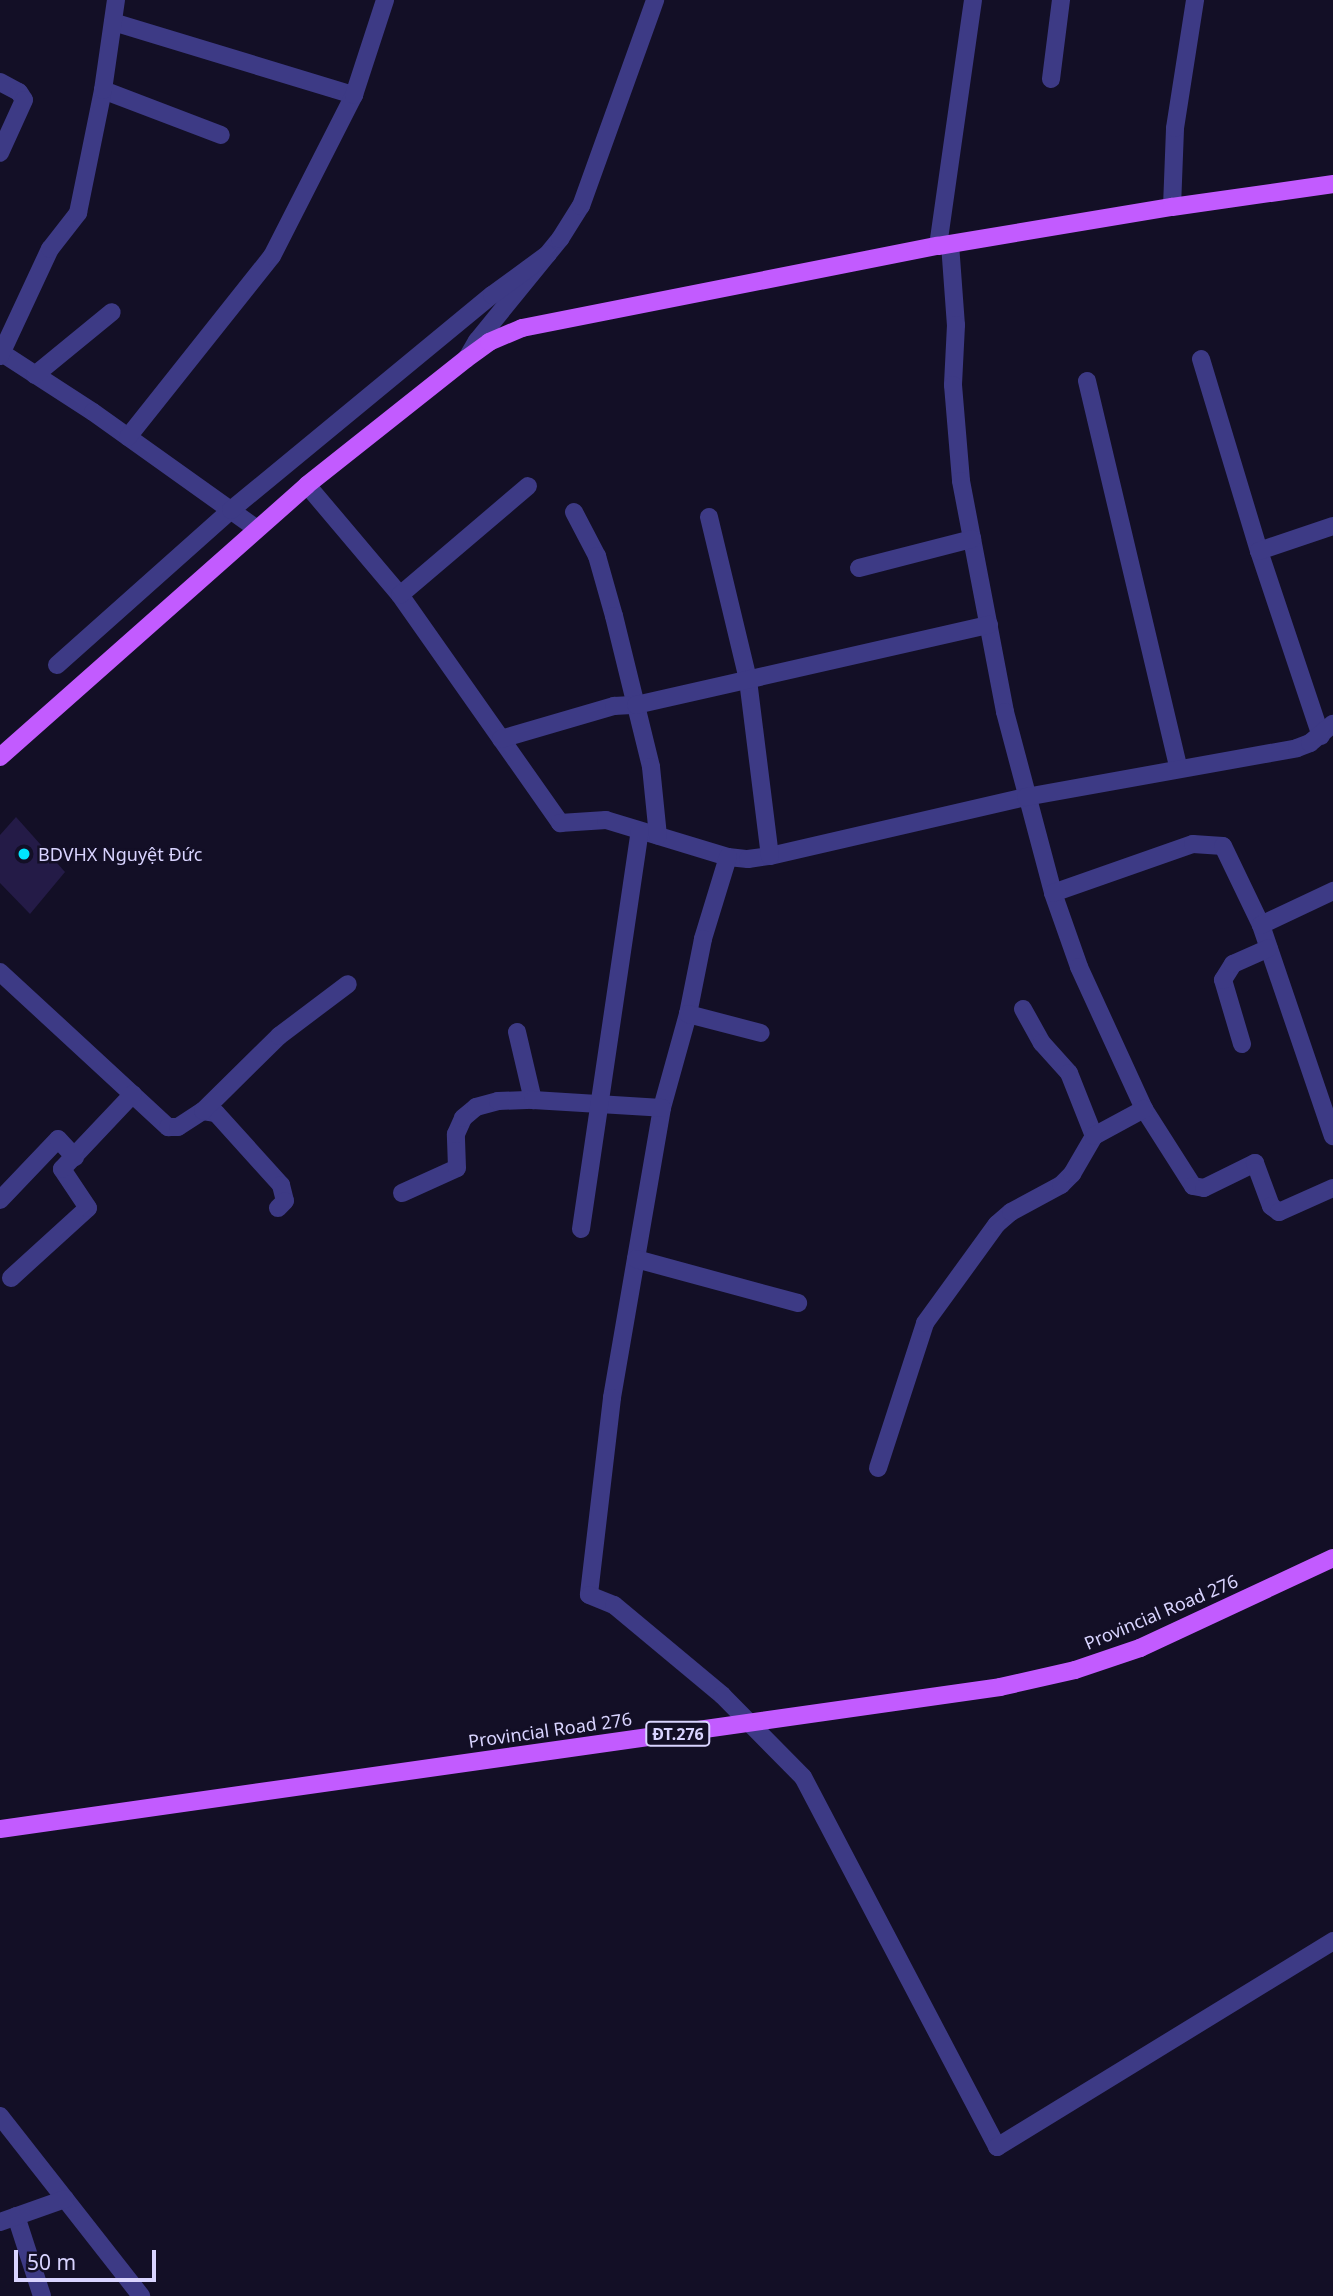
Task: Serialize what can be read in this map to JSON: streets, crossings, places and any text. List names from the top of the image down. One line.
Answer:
{"streets":{"main road":["Provincial Road 276","ĐT.276"]},"places":["BDVHX Nguyệt Đức"],"scale_bar":"50 m"}
